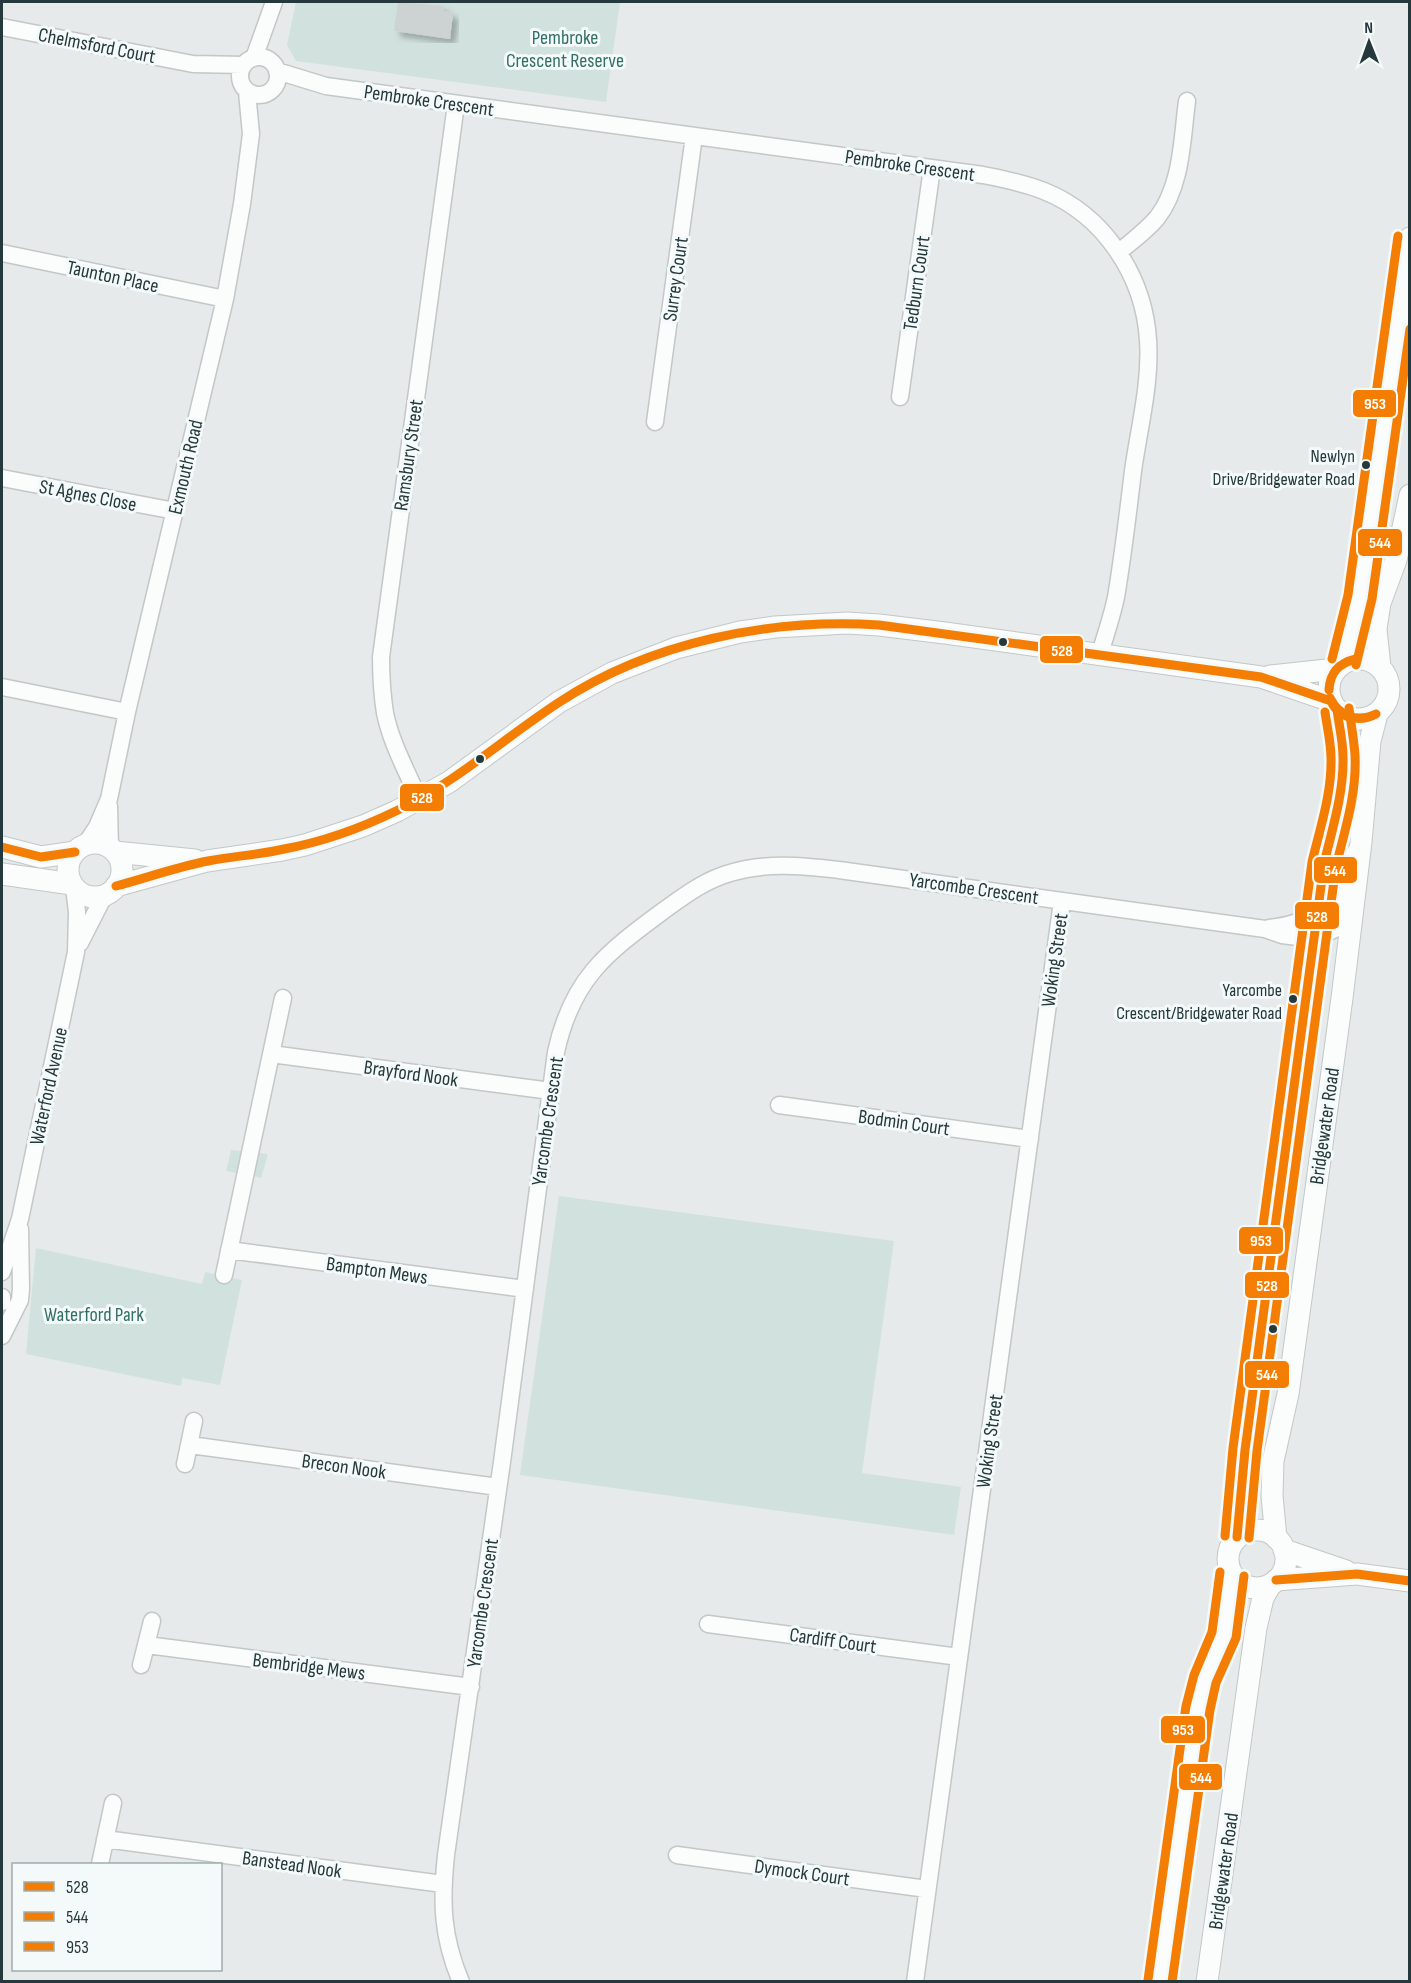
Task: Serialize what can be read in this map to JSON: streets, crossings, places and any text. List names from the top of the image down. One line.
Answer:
{"streets":{"street":["Chelmsford Court","Pembroke Crescent","Taunton Place","Surrey Court","Tedburn Court","Ramsbury Street","Exmouth Road","St Agnes Close","Yarcombe Crescent","Woking Street","Brayford Nook","Waterford Avenue","Bodmin Court","Bridgewater Road","Bampton Mews","Brecon Nook","Cardiff Court","Bembridge Mews","Banstead Nook","Dymock Court"]},"crossings":[["Chelmsford Court","Pembroke Crescent"],["Chelmsford Court","Exmouth Road"],["Pembroke Crescent","Surrey Court"],["Pembroke Crescent","Tedburn Court"],["Pembroke Crescent","Ramsbury Street"],["Pembroke Crescent","Exmouth Road"],["Taunton Place","Exmouth Road"],["Exmouth Road","St Agnes Close"],["Exmouth Road","Waterford Avenue"],["Yarcombe Crescent","Woking Street"],["Yarcombe Crescent","Brayford Nook"],["Yarcombe Crescent","Bridgewater Road"],["Yarcombe Crescent","Bampton Mews"],["Yarcombe Crescent","Brecon Nook"],["Yarcombe Crescent","Bembridge Mews"],["Yarcombe Crescent","Banstead Nook"],["Woking Street","Bodmin Court"],["Woking Street","Cardiff Court"],["Woking Street","Dymock Court"]],"parks":["Pembroke Crescent Reserve","Waterford Park"],"places":["Newlyn Drive/Bridgewater Road","Yarcombe Crescent/Bridgewater Road"],"lines":["transit line 953","transit line 544","transit line 528"],"legend":["528","544","953"],"north":"top"}
